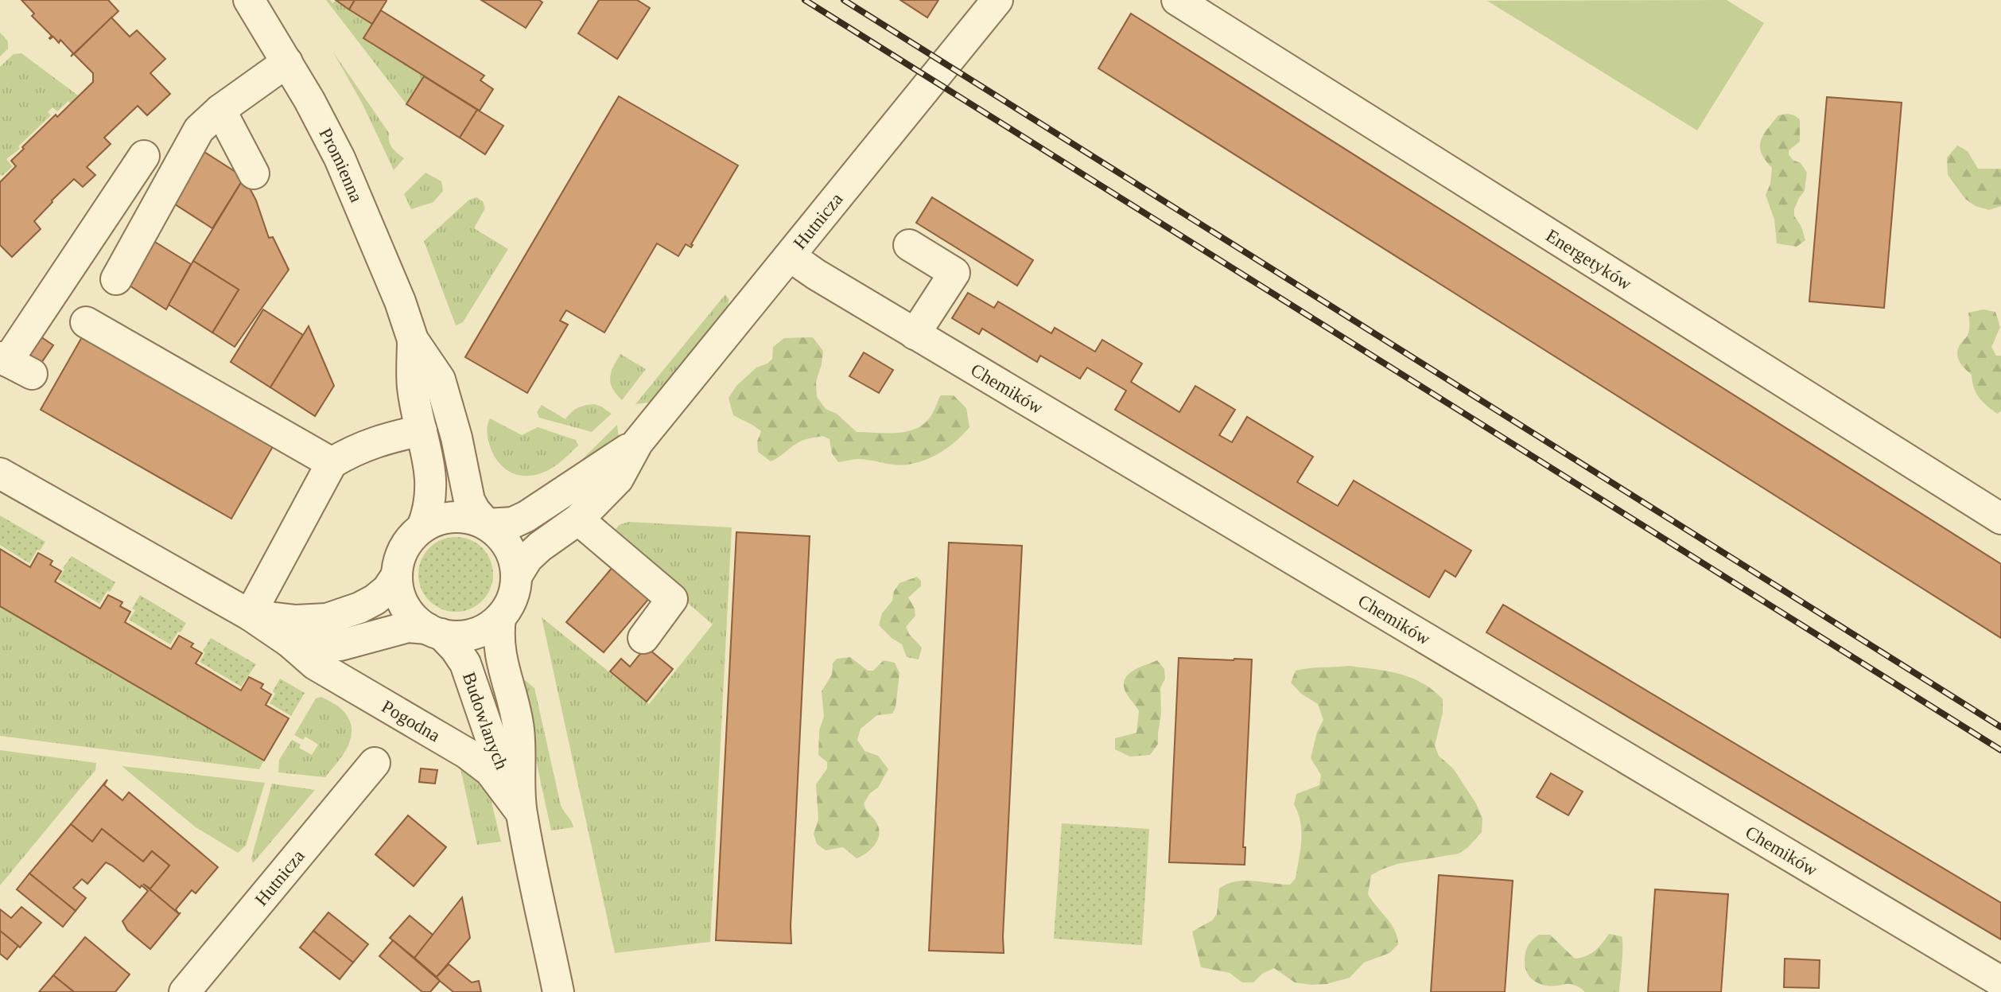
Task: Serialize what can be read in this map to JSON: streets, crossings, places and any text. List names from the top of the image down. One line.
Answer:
{"streets":{"street":["Promienna","Hutnicza","Energetyków","Chemików","Pogodna","Budowlanych"]},"crossings":[["Promienna","Hutnicza"],["Promienna","Pogodna"],["Promienna","Budowlanych"],["Hutnicza","Chemików"],["Hutnicza","Pogodna"],["Hutnicza","Budowlanych"],["Pogodna","Budowlanych"]]}
